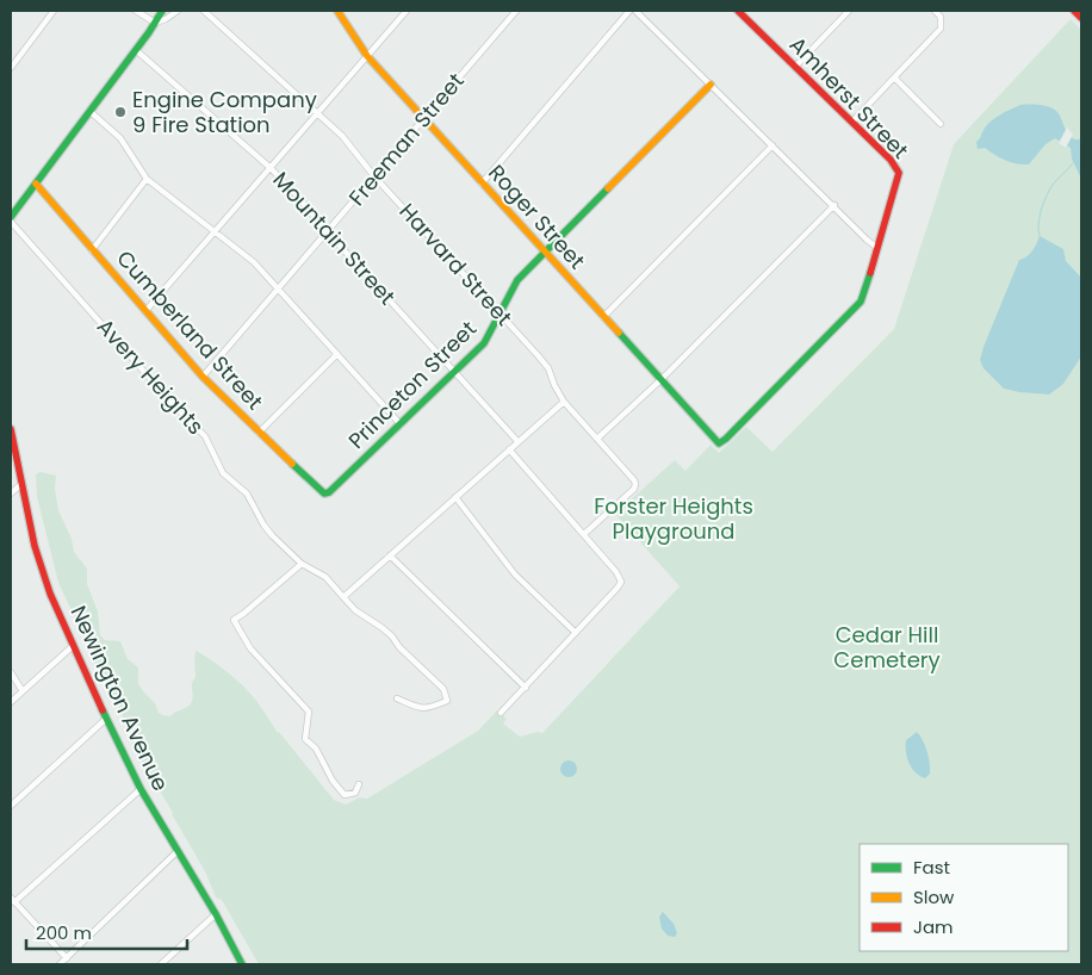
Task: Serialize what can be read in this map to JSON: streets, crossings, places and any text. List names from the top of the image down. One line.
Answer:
{"streets":{"street":["Amherst Street","Freeman Street","Roger Street","Mountain Street","Harvard Street","Cumberland Street","Avery Heights","Princeton Street","Newington Avenue"]},"crossings":[["Amherst Street","Roger Street"],["Freeman Street","Roger Street"],["Freeman Street","Mountain Street"],["Freeman Street","Harvard Street"],["Freeman Street","Cumberland Street"],["Roger Street","Princeton Street"],["Mountain Street","Princeton Street"],["Harvard Street","Princeton Street"],["Cumberland Street","Princeton Street"]],"parks":["Forster Heights Playground","Cedar Hill Cemetery"],"places":["Engine Company 9 Fire Station"],"legend":["Fast","Slow","Jam"],"scale_bar":"200 m"}
